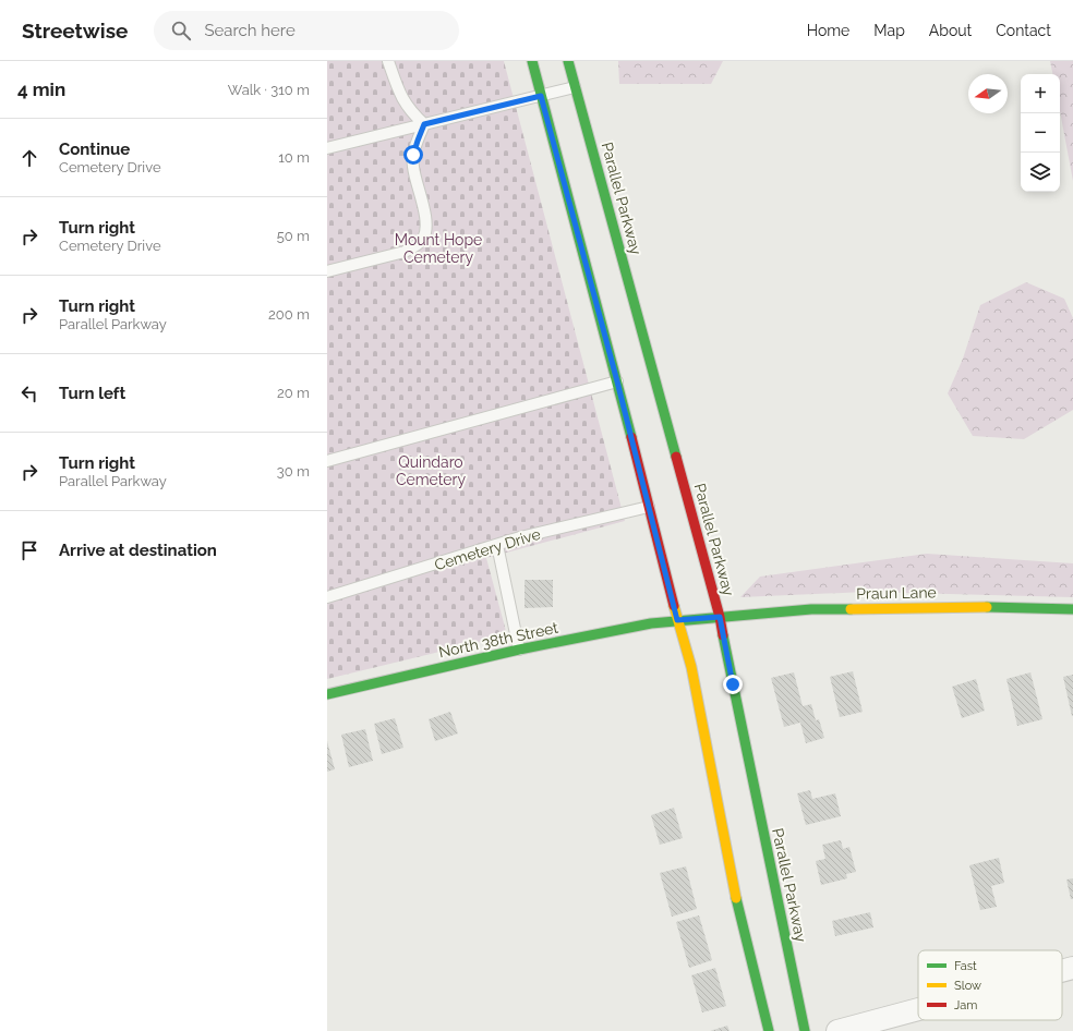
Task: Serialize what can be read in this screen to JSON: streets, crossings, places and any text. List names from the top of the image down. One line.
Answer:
{"streets":{"main road":["Parallel Parkway","Praun Lane","North 38th Street"],"lane":["Cemetery Drive"]},"crossings":[["Parallel Parkway","Praun Lane"],["Praun Lane","North 38th Street"]],"parks":["Mount Hope Cemetery","Quindaro Cemetery"],"legend":["Fast","Slow","Jam"],"north":"left","page":{"header":"Streetwise","search":"Search here","nav":["Home","Map","About","Contact"],"heading":["4 min","Walk · 310 m"],"map_buttons":["+","−"],"list":[["Continue","Cemetery Drive","10 m"],["Turn right","Cemetery Drive","50 m"],["Turn right","Parallel Parkway","200 m"],["Turn left","20 m"],["Turn right","Parallel Parkway","30 m"],"Arrive at destination"]}}
